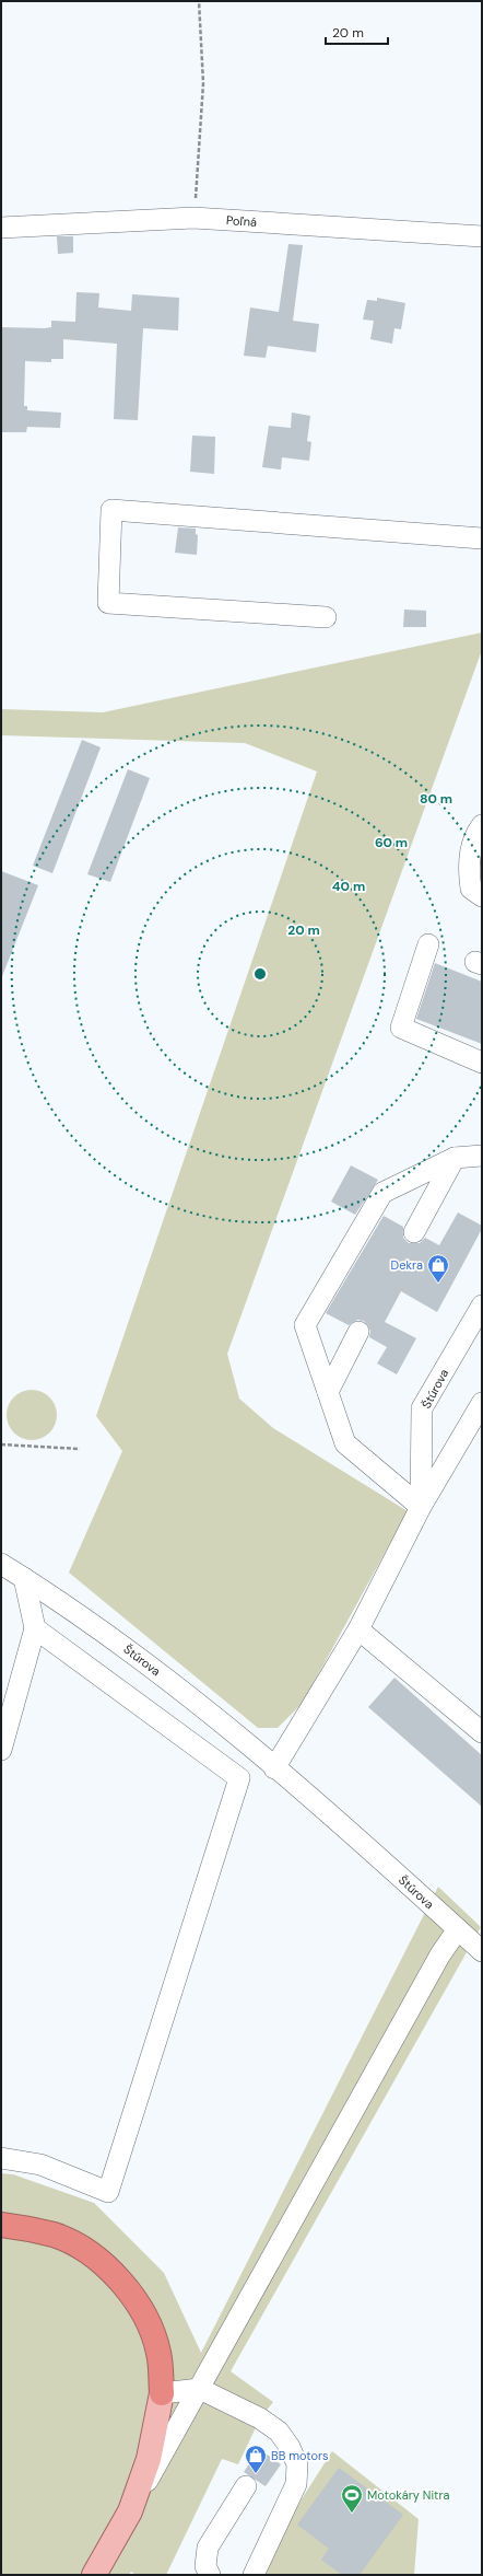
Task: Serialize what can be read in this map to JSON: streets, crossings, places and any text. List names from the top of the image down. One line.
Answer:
{"streets":{"street":["Poľná","Štúrova"]},"places":{"shop":["Dekra","BB motors"],"sports":["Motokáry Nitra"]},"scale_bar":"20 m","rings":["80 m","60 m","40 m","20 m"]}
